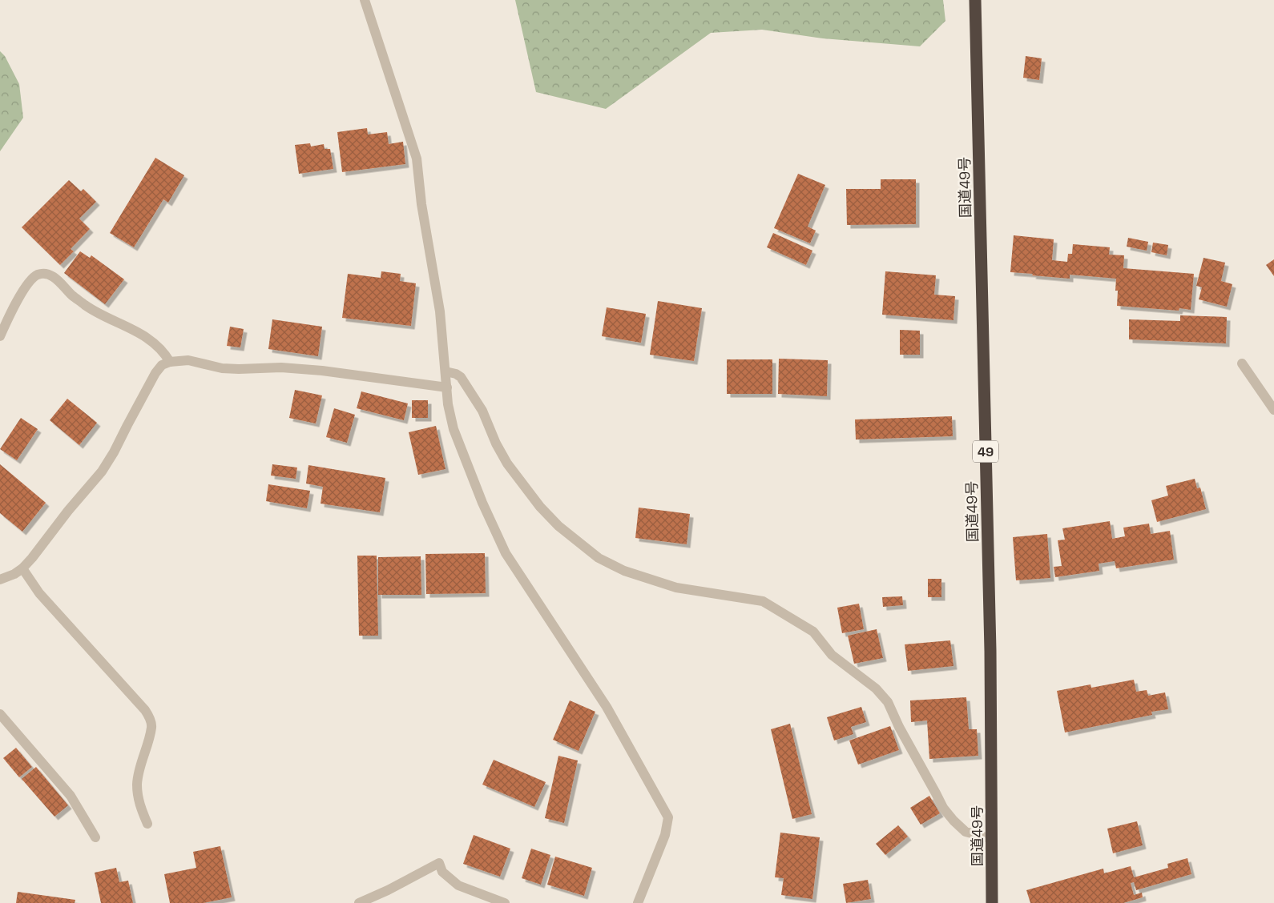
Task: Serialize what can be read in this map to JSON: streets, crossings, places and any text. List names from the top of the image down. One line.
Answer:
{"streets":{"highway":["国道49号","49"]}}
